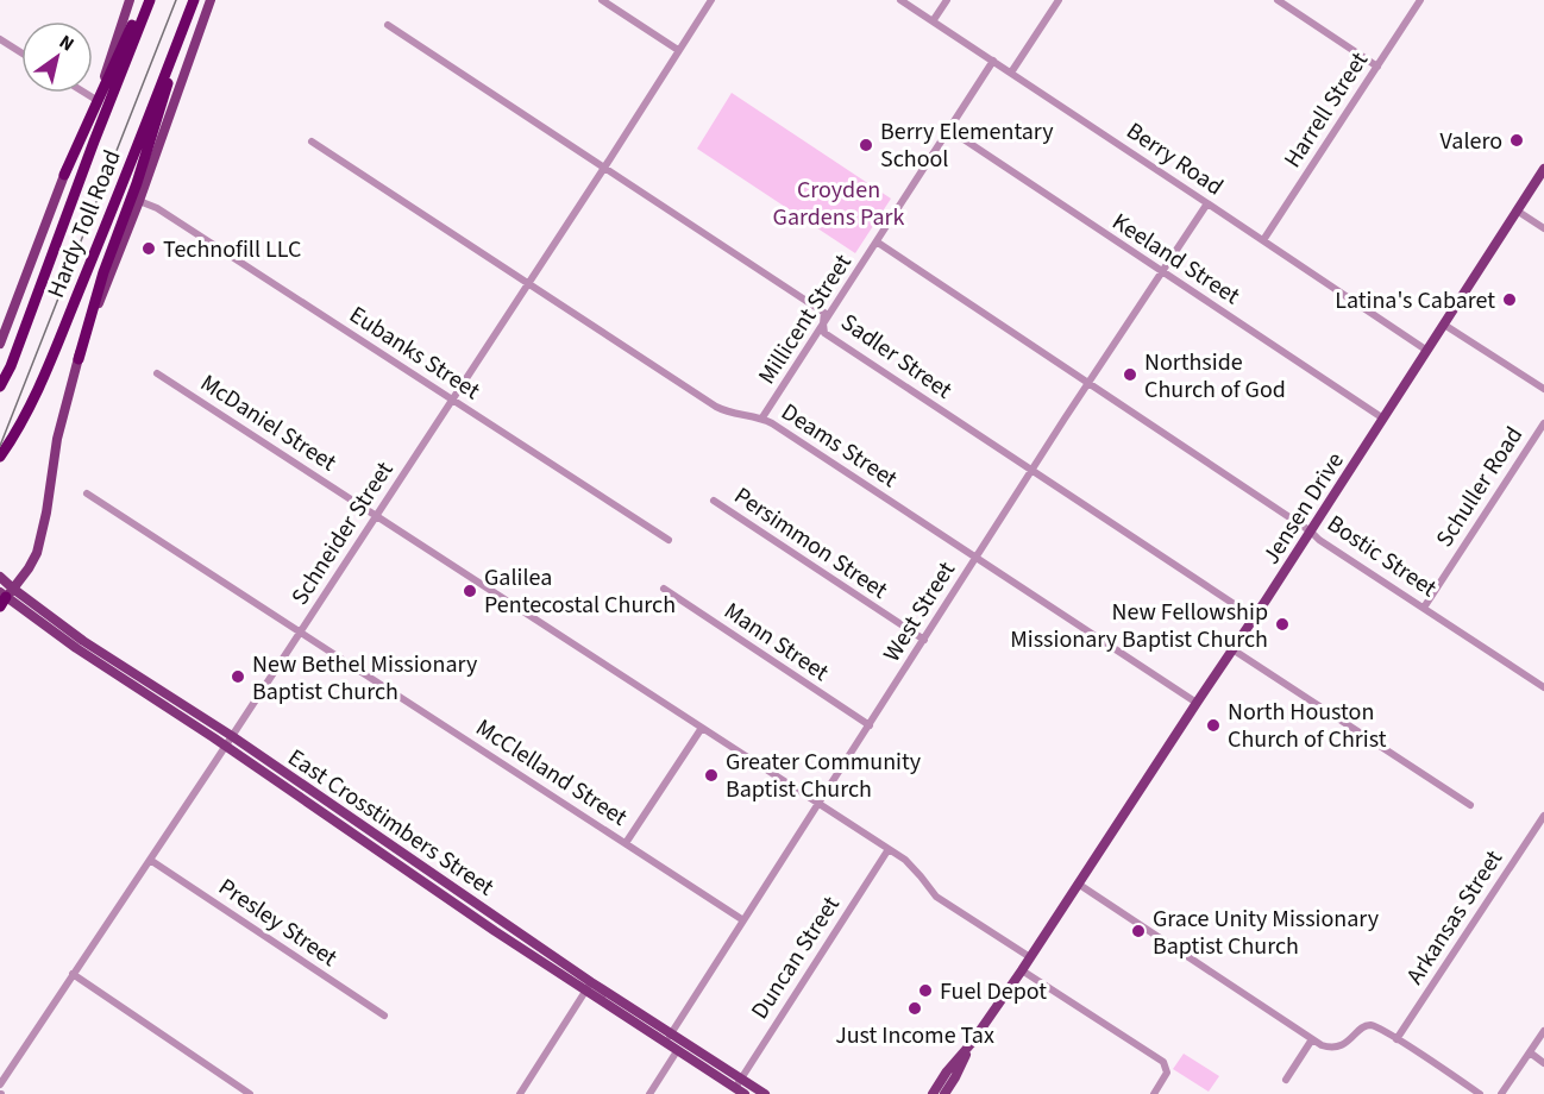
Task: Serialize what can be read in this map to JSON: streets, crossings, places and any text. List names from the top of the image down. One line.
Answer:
{"streets":{"highway":["Hardy Toll Road"],"main road":["Jensen Drive","East Crosstimbers Street"],"street":["Harrell Street","Berry Road","Keeland Street","Millicent Street","Eubanks Street","Sadler Street","McDaniel Street","Deams Street","Schuller Road","Schneider Street","Persimmon Street","Bostic Street","West Street","Mann Street","McClelland Street","Arkansas Street","Presley Street","Duncan Street"]},"crossings":[["Harrell Street","Berry Road"],["Berry Road","Millicent Street"],["Berry Road","Jensen Drive"],["Berry Road","West Street"],["Keeland Street","Millicent Street"],["Keeland Street","Jensen Drive"],["Keeland Street","West Street"],["Millicent Street","Sadler Street"],["Millicent Street","Deams Street"],["Millicent Street","Bostic Street"],["Eubanks Street","Schneider Street"],["Sadler Street","Jensen Drive"],["Sadler Street","Schneider Street"],["Sadler Street","West Street"],["McDaniel Street","Jensen Drive"],["McDaniel Street","Schneider Street"],["McDaniel Street","West Street"],["McDaniel Street","Duncan Street"],["Deams Street","Jensen Drive"],["Deams Street","Schneider Street"],["Deams Street","West Street"],["Schuller Road","Bostic Street"],["Jensen Drive","Bostic Street"],["Schneider Street","McClelland Street"],["Schneider Street","East Crosstimbers Street"],["Schneider Street","Presley Street"],["Persimmon Street","West Street"],["Bostic Street","West Street"],["West Street","Mann Street"],["West Street","McClelland Street"],["West Street","East Crosstimbers Street"],["East Crosstimbers Street","Duncan Street"]],"parks":["Croyden Gardens Park"],"places":["Valero","Berry Elementary School","Technofill LLC","Latina's Cabaret","Northside Church of God","Galilea Pentecostal Church","New Fellowship Missionary Baptist Church","New Bethel Missionary Baptist Church","North Houston Church of Christ","Greater Community Baptist Church","Grace Unity Missionary Baptist Church","Fuel Depot","Just Income Tax"],"north":"top right"}
